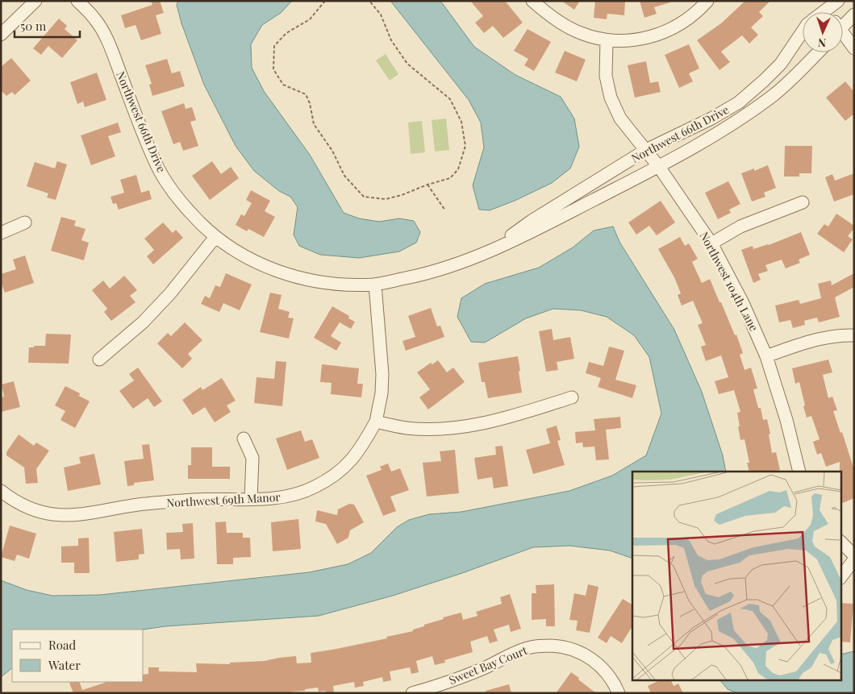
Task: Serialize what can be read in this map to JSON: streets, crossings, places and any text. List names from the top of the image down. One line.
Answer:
{"streets":{"street":["Northwest 66th Drive","Northwest 104th Lane","Northwest 69th Manor","Sweet Bay Court"]},"crossings":[["Northwest 66th Drive","Northwest 104th Lane"],["Northwest 66th Drive","Northwest 69th Manor"]],"legend":["Road","Water"],"scale_bar":"50 m","north":"bottom"}
